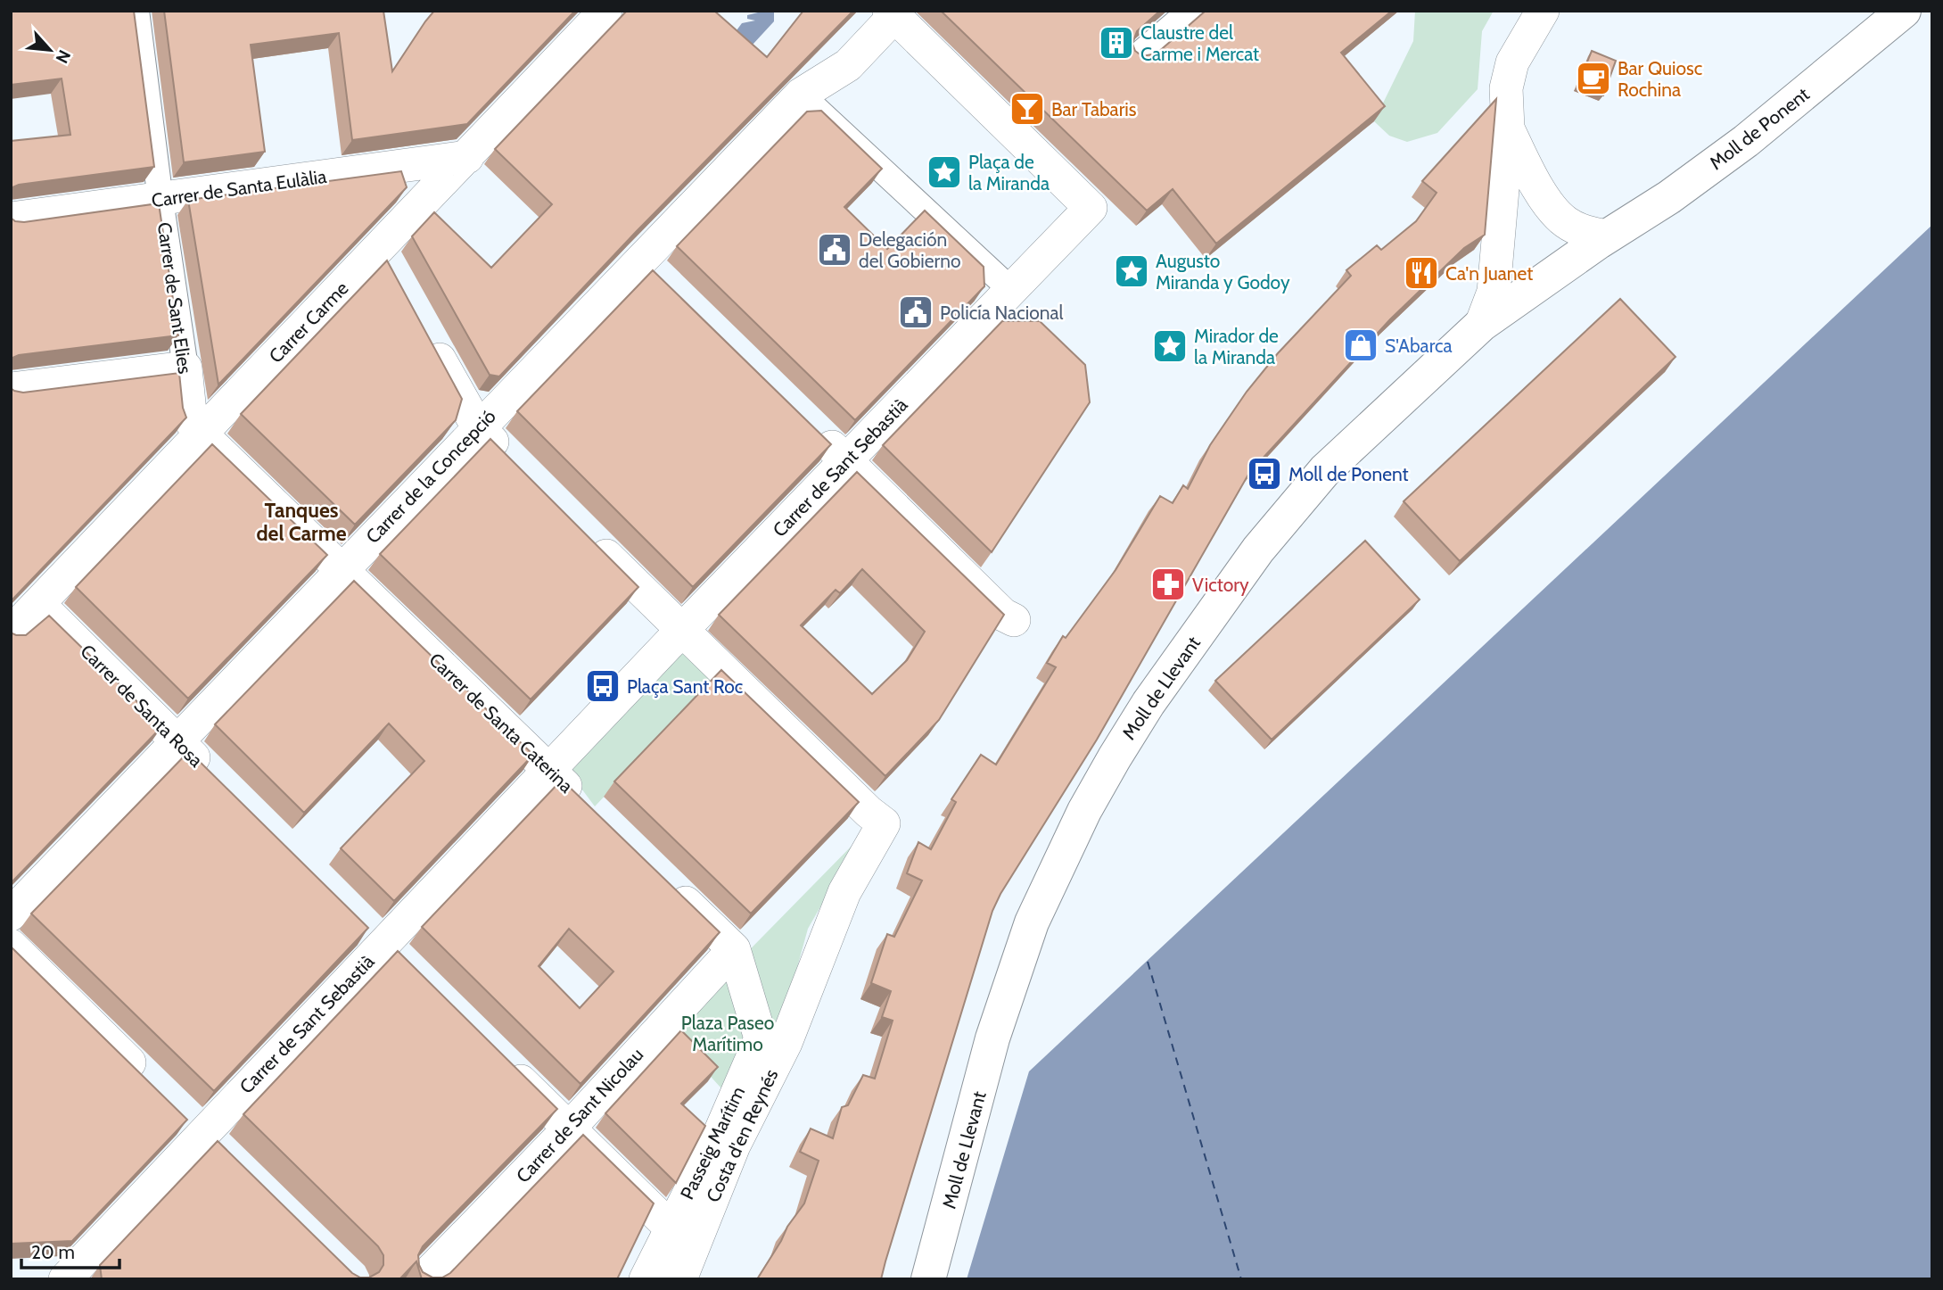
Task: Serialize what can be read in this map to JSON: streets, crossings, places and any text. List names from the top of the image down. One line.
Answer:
{"streets":{"street":["Moll de Ponent","Carrer de Santa Eulàlia","Carrer de Sant Elies","Carrer Carme","Carrer de Sant Sebastià","Carrer de la Concepció","Moll de Llevant","Carrer de Santa Rosa","Carrer de Santa Caterina","Carrer de Sant Nicolau","Costa d'en Reynés","Passeig Marítim"]},"crossings":[["Moll de Ponent","Moll de Llevant"],["Carrer de Santa Eulàlia","Carrer de Sant Elies"],["Carrer de Santa Eulàlia","Carrer Carme"],["Carrer de Sant Elies","Carrer Carme"],["Carrer de Sant Elies","Carrer de Santa Caterina"],["Carrer Carme","Carrer de Santa Rosa"],["Carrer Carme","Carrer de Santa Caterina"],["Carrer de Sant Sebastià","Carrer de Santa Caterina"],["Carrer de Sant Sebastià","Costa d'en Reynés"],["Carrer de la Concepció","Carrer de Santa Rosa"],["Carrer de la Concepció","Carrer de Santa Caterina"],["Carrer de Sant Nicolau","Passeig Marítim"]],"districts":["Tanques del Carme"],"parks":["Plaza Paseo Marítimo"],"places":{"building":["Claustre del Carme i Mercat"],"cafe":["Bar Quiosc Rochina"],"bar":["Bar Tabaris"],"place":["Plaça de la Miranda","Augusto Miranda y Godoy","Mirador de la Miranda"],"public building":["Delegación del Gobierno","Policía Nacional"],"restaurant":["Ca'n Juanet"],"shop":["S'Abarca"],"bus stop":["Moll de Ponent","Plaça Sant Roc"],"pharmacy":["Victory"]},"scale_bar":"20 m","north":"bottom right"}
